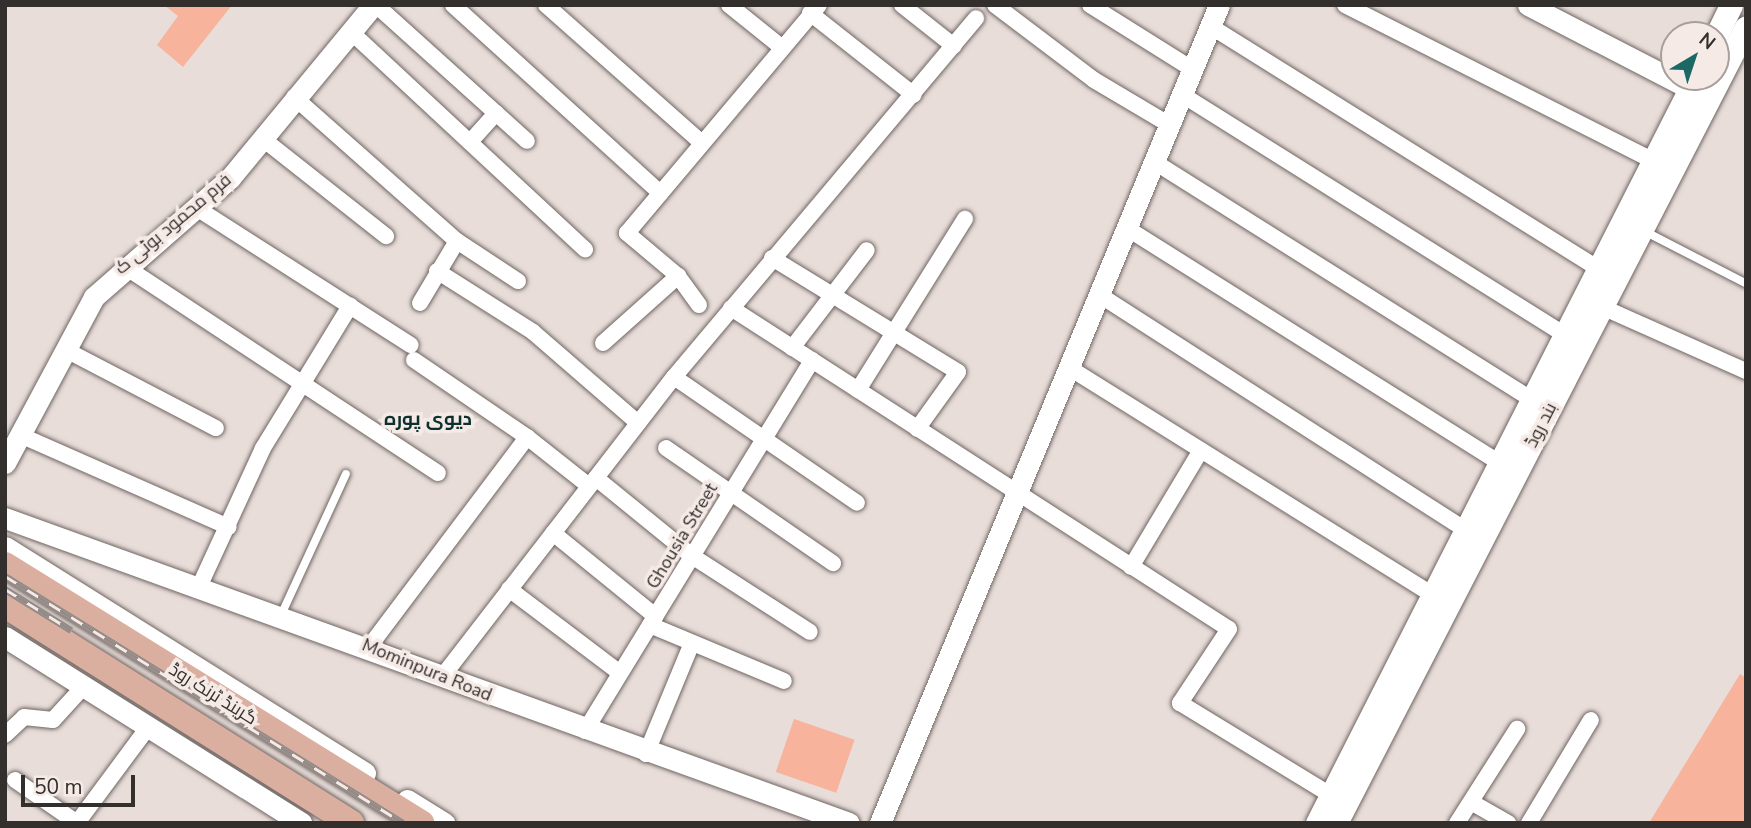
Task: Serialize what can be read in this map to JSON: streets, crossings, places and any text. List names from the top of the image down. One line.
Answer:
{"streets":{"main road":["بند روڈ","گرینڈ ٹرنک روڈ"],"street":["فرم محمود بوٹی ک","Ghousia Street","Mominpura Road"]},"crossings":[["Ghousia Street","Mominpura Road"]],"districts":["دیوی پورہ"],"scale_bar":"50 m","north":"top right"}
